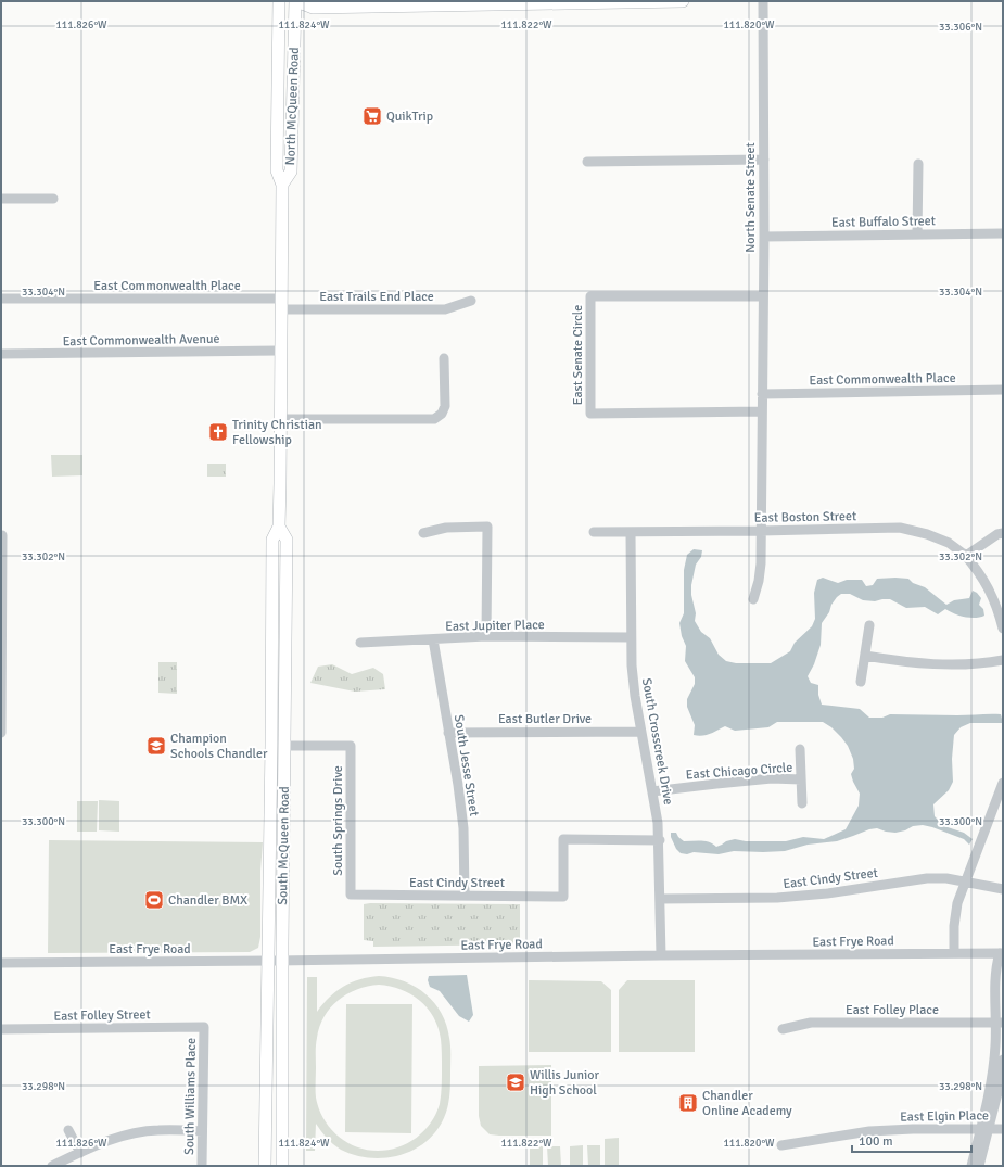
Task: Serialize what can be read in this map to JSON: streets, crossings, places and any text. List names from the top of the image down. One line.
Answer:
{"streets":{"main road":["North McQueen Road","South McQueen Road"],"street":["North Senate Street","East Buffalo Street","East Commonwealth Place","East Trails End Place","East Commonwealth Avenue","East Senate Circle","East Boston Street","East Jupiter Place","East Butler Drive","South Crosscreek Drive","South Jesse Street","East Chicago Circle","South Springs Drive","East Cindy Street","East Frye Road","East Folley Place","East Folley Street","South Williams Place","East Elgin Place"]},"crossings":[["North McQueen Road","East Commonwealth Place"],["North McQueen Road","East Trails End Place"],["North McQueen Road","South McQueen Road"],["North Senate Street","East Buffalo Street"],["North Senate Street","East Commonwealth Place"],["North Senate Street","East Senate Circle"],["North Senate Street","East Boston Street"],["East Commonwealth Place","East Trails End Place"],["East Commonwealth Place","South McQueen Road"],["East Trails End Place","South McQueen Road"],["East Commonwealth Avenue","South McQueen Road"],["East Boston Street","South Crosscreek Drive"],["East Jupiter Place","South Crosscreek Drive"],["East Jupiter Place","South Jesse Street"],["East Butler Drive","South Crosscreek Drive"],["East Butler Drive","South Jesse Street"],["South Crosscreek Drive","East Chicago Circle"],["South Crosscreek Drive","East Cindy Street"],["South Crosscreek Drive","East Frye Road"],["South Jesse Street","East Cindy Street"],["South Springs Drive","South McQueen Road"],["South Springs Drive","East Cindy Street"],["South McQueen Road","East Frye Road"],["East Folley Street","South Williams Place"]],"places":{"supermarket":["QuikTrip"],"church":["Trinity Christian Fellowship"],"school or university":["Champion Schools Chandler","Willis Junior High School"],"sports":["Chandler BMX"],"building":["Chandler Online Academy"]},"scale_bar":"100 m","coordinates":["111.826°W","111.824°W","111.822°W","111.820°W","33.306°N","33.304°N","33.302°N","33.300°N","33.298°N"]}
